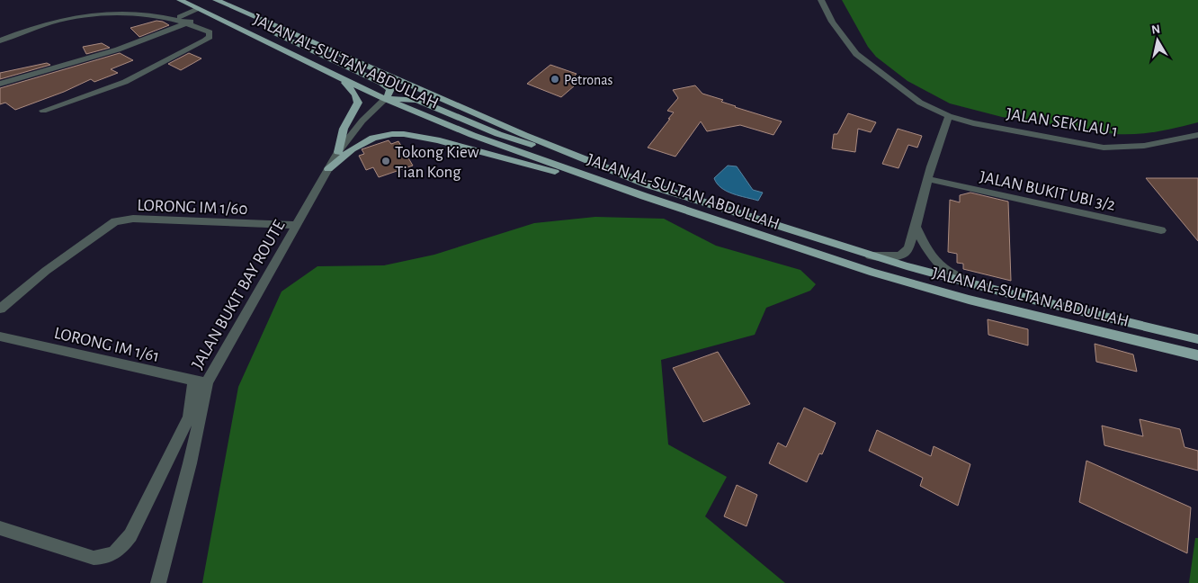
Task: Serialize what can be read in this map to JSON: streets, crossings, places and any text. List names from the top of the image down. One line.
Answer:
{"streets":{"main road":["JALAN AL-SULTAN ABDULLAH"],"street":["JALAN SEKILAU 1","JALAN BUKIT UBI 3/2","LORONG IM 1/60","JALAN BUKIT BAY ROUTE","LORONG IM 1/61"]},"crossings":[["JALAN AL-SULTAN ABDULLAH","JALAN BUKIT BAY ROUTE"],["LORONG IM 1/60","JALAN BUKIT BAY ROUTE"],["JALAN BUKIT BAY ROUTE","LORONG IM 1/61"]],"places":["Petronas","Tokong Kiew Tian Kong"],"north":"top"}
